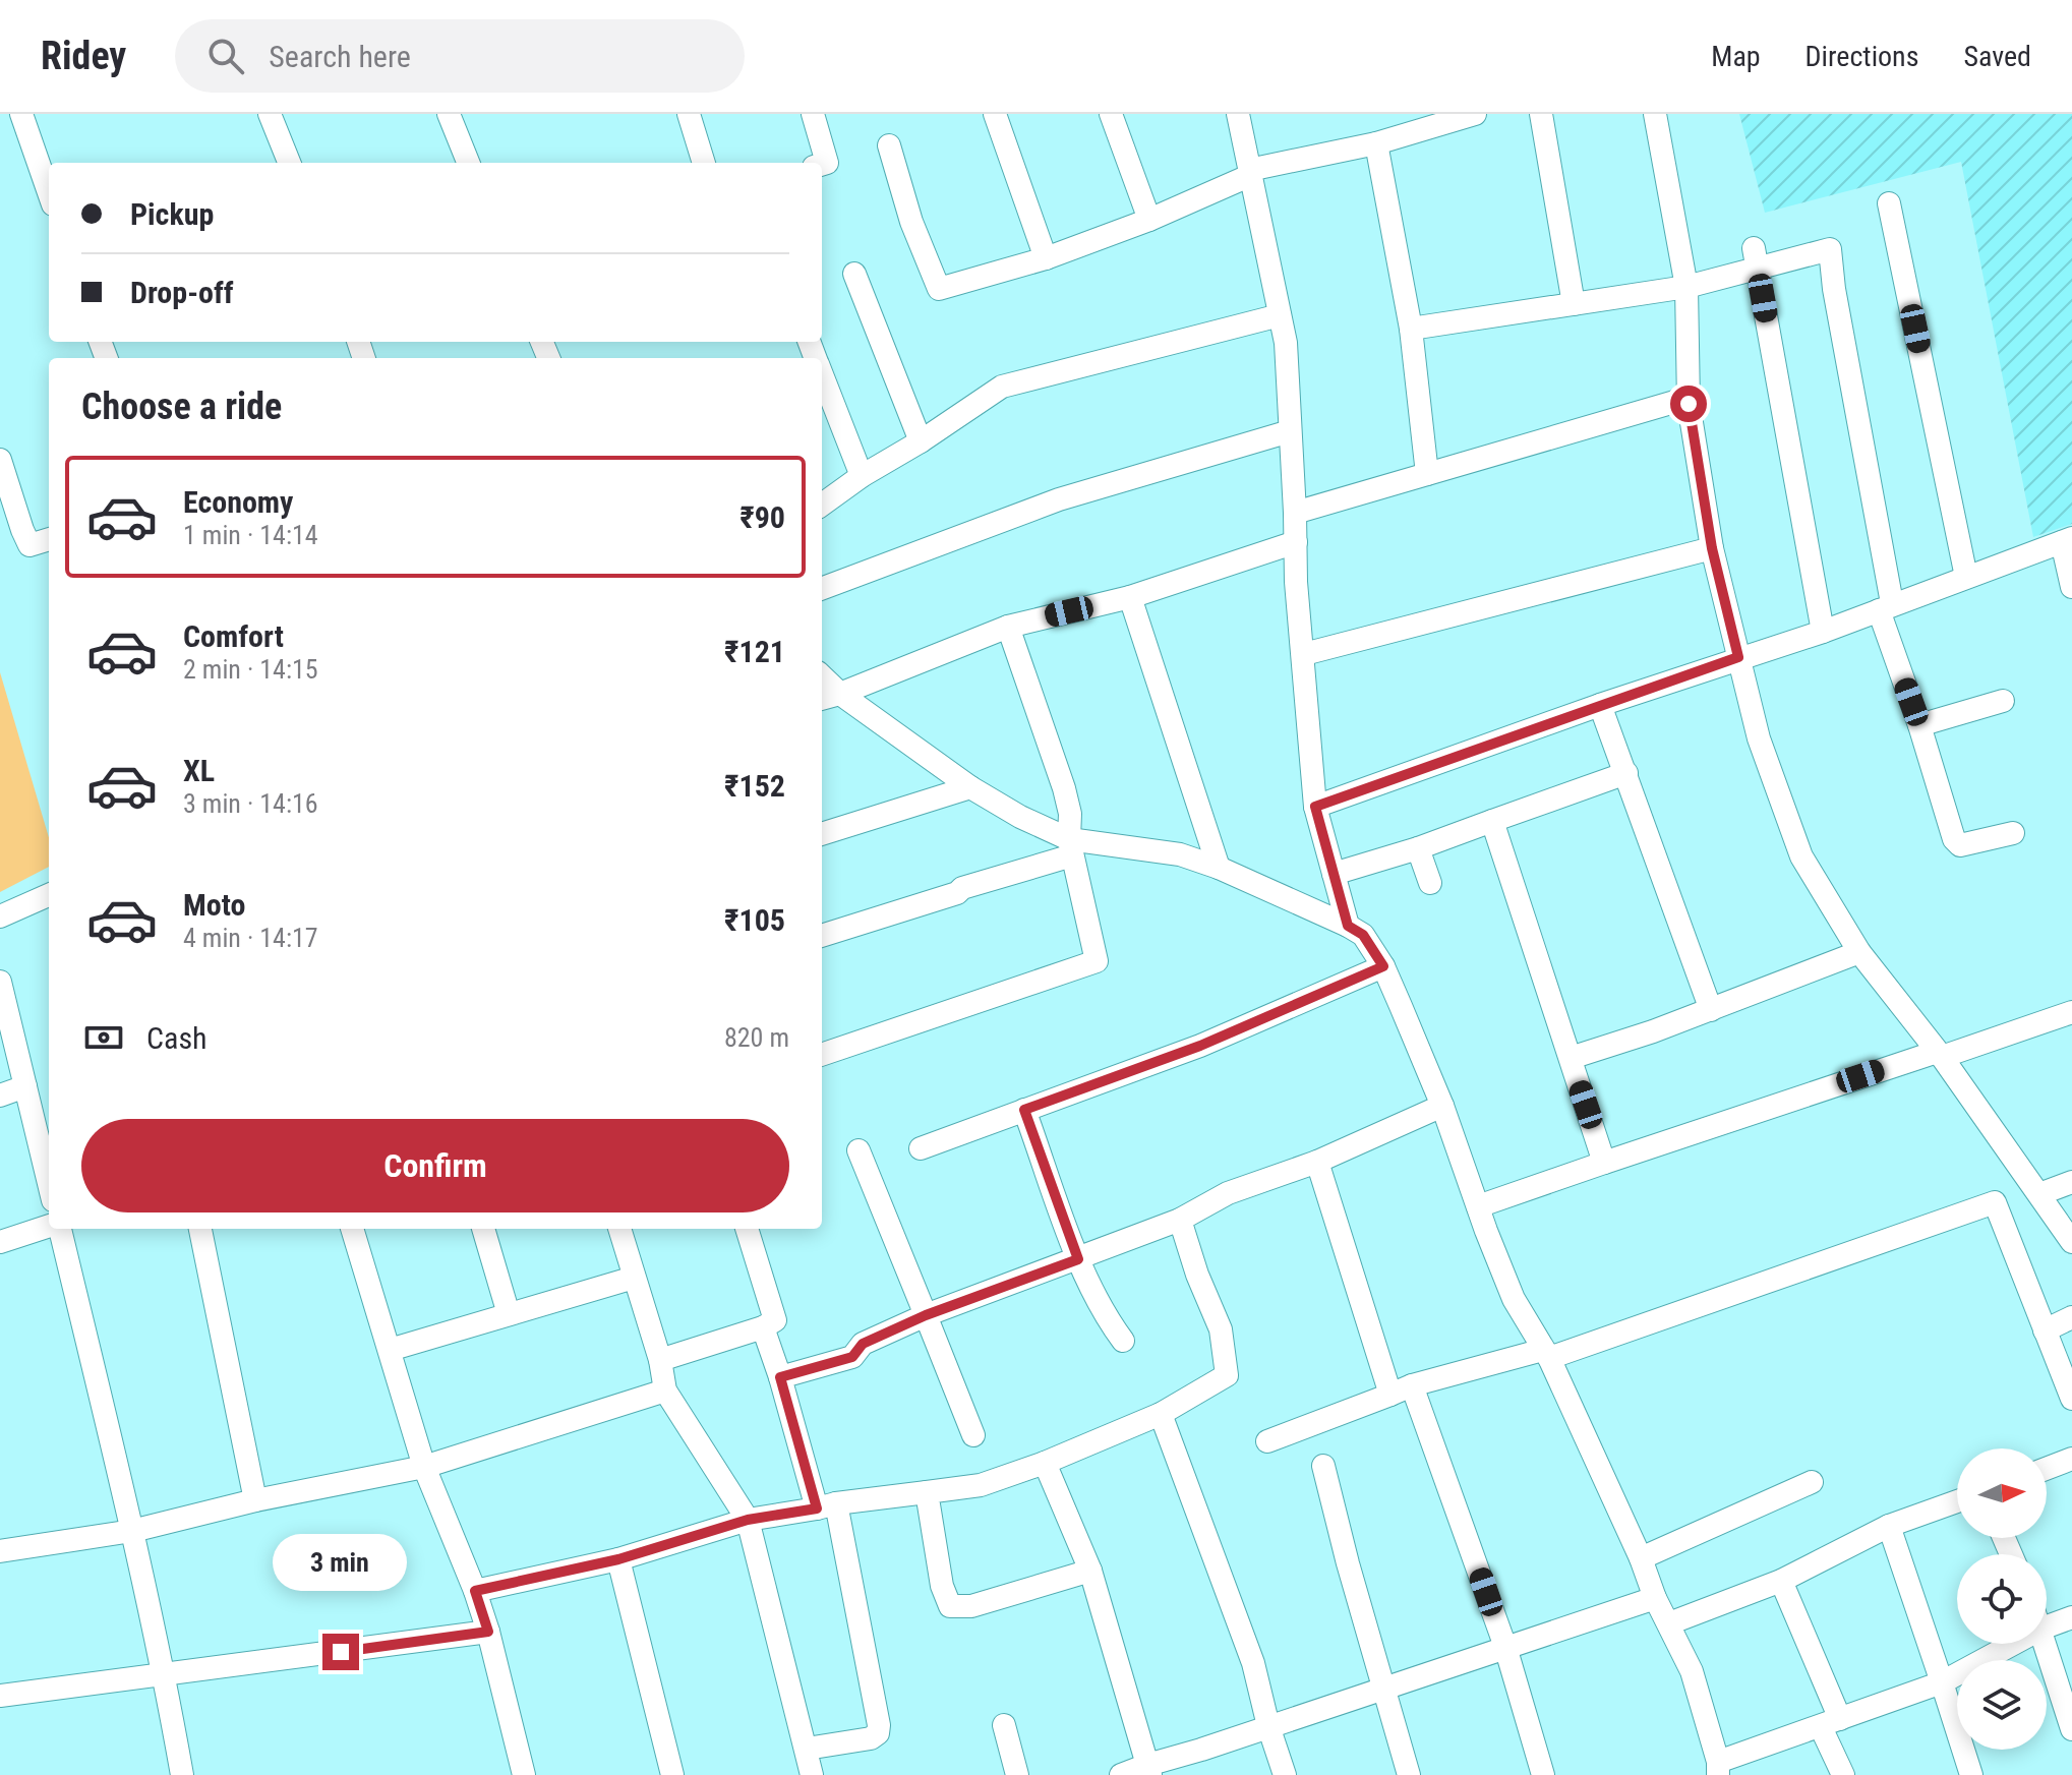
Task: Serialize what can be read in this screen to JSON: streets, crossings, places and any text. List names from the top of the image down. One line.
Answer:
{"north":"right","page":{"header":"Ridey","search":"Search here","nav":["Map","Directions","Saved"],"banner":["Pickup","Drop-off"],"heading":"Choose a ride","list":[{"name":"Economy","note":"1 min · 14:14","value":"₹90"},{"name":"Comfort","note":"2 min · 14:15","value":"₹121"},{"name":"XL","note":"3 min · 14:16","value":"₹152"},{"name":"Moto","note":"4 min · 14:17","value":"₹105"}],"pay":["Cash","820 m"],"buttons":"Confirm","bubble":"3 min"}}
